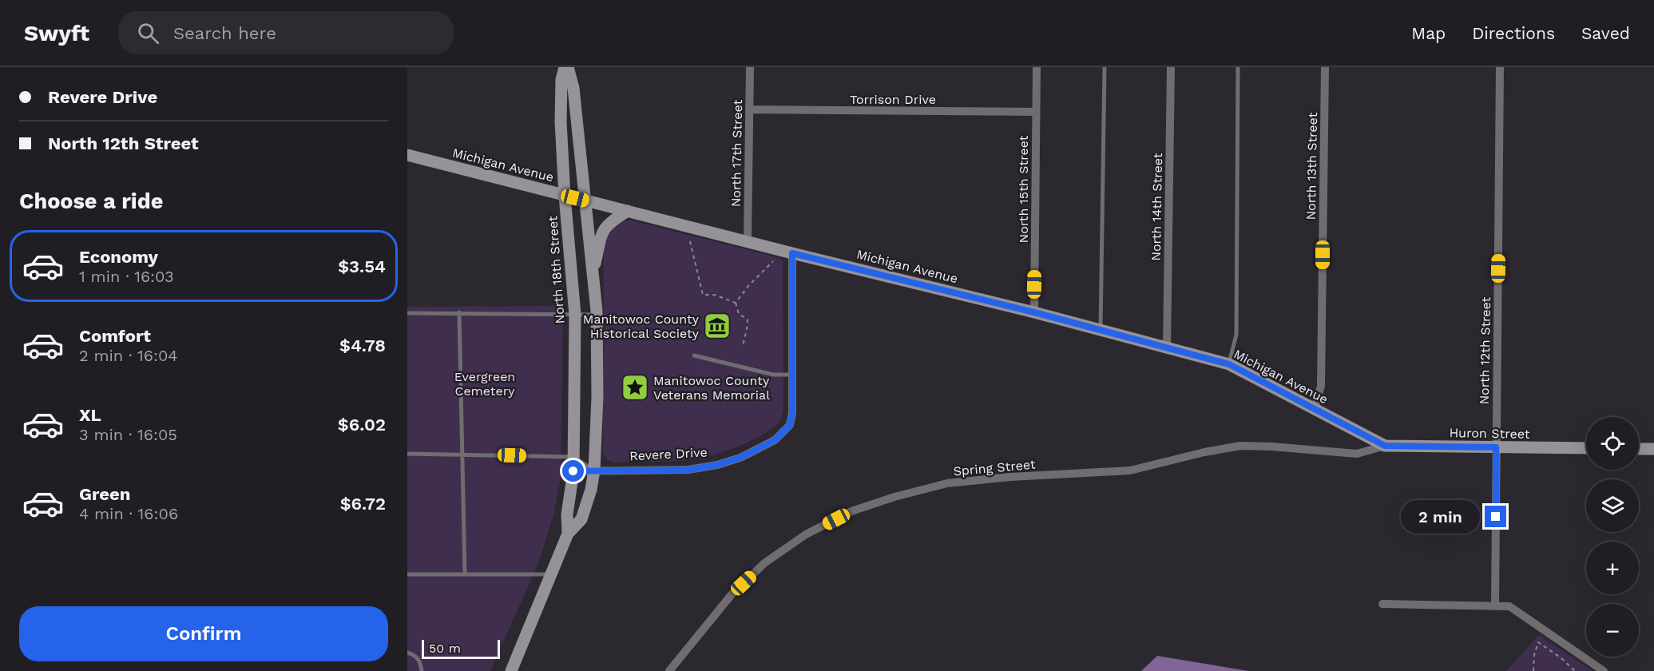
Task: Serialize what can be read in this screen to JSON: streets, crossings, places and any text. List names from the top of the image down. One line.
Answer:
{"streets":{"street":["Torrison Drive","North 17th Street","Michigan Avenue","North 13th Street","North 15th Street","North 14th Street","North 18th Street","North 12th Street","Huron Street","Revere Drive","Spring Street"]},"crossings":[["Torrison Drive","North 17th Street"],["Torrison Drive","North 15th Street"],["North 17th Street","Michigan Avenue"],["Michigan Avenue","North 13th Street"],["Michigan Avenue","North 15th Street"],["Michigan Avenue","North 14th Street"],["Michigan Avenue","North 18th Street"],["Michigan Avenue","Huron Street"],["Michigan Avenue","Revere Drive"],["Michigan Avenue","Spring Street"],["North 18th Street","Revere Drive"],["North 12th Street","Huron Street"],["Huron Street","Spring Street"]],"parks":["Evergreen Cemetery"],"places":{"museum":["Manitowoc County Historical Society"],"place":["Manitowoc County Veterans Memorial"]},"scale_bar":"50 m","page":{"header":"Swyft","search":"Search here","nav":["Map","Directions","Saved"],"banner":["Revere Drive","North 12th Street"],"heading":"Choose a ride","list":[{"name":"Economy","note":"1 min · 16:03","value":"$3.54"},{"name":"Comfort","note":"2 min · 16:04","value":"$4.78"},{"name":"XL","note":"3 min · 16:05","value":"$6.02"},{"name":"Green","note":"4 min · 16:06","value":"$6.72"}],"map_buttons":["+","−"],"bubble":"2 min","buttons":"Confirm","scale":"50 m"}}
